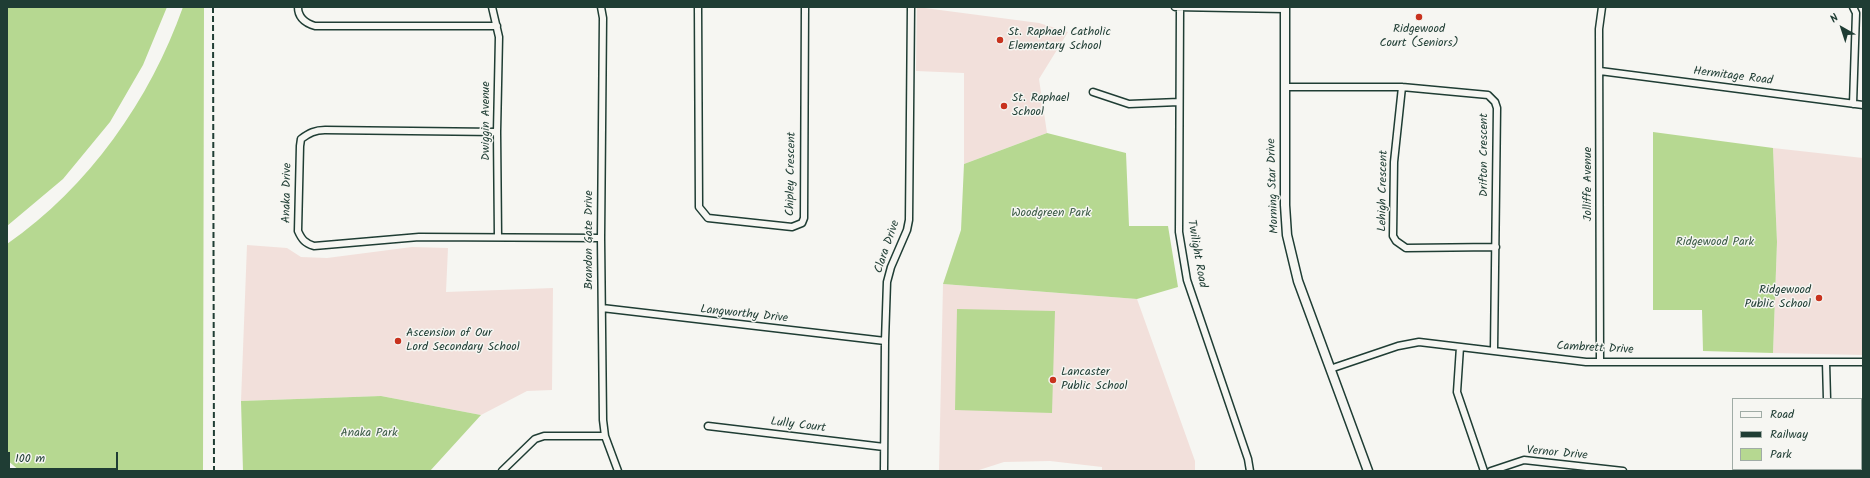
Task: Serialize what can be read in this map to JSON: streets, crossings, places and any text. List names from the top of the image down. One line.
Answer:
{"streets":{"street":["Hermitage Road","Dwiggin Avenue","Drifton Crescent","Chipley Crescent","Jolliffe Avenue","Morning Star Drive","Lehigh Crescent","Anaka Drive","Brandon Gate Drive","Clara Drive","Twilight Road","Langworthy Drive","Cambrett Drive","Lully Court","Vernor Drive"]},"crossings":[["Hermitage Road","Jolliffe Avenue"],["Dwiggin Avenue","Anaka Drive"],["Drifton Crescent","Morning Star Drive"],["Drifton Crescent","Lehigh Crescent"],["Drifton Crescent","Cambrett Drive"],["Jolliffe Avenue","Cambrett Drive"],["Morning Star Drive","Cambrett Drive"],["Anaka Drive","Brandon Gate Drive"],["Brandon Gate Drive","Langworthy Drive"],["Clara Drive","Langworthy Drive"],["Clara Drive","Lully Court"]],"parks":["Woodgreen Park","Ridgewood Park","Anaka Park"],"places":["Ridgewood Court (Seniors)","St. Raphael Catholic Elementary School","St. Raphael School","Ridgewood Public School","Ascension of Our Lord Secondary School","Lancaster Public School"],"legend":["Road","Railway","Park"],"scale_bar":"100 m","north":"top left"}
